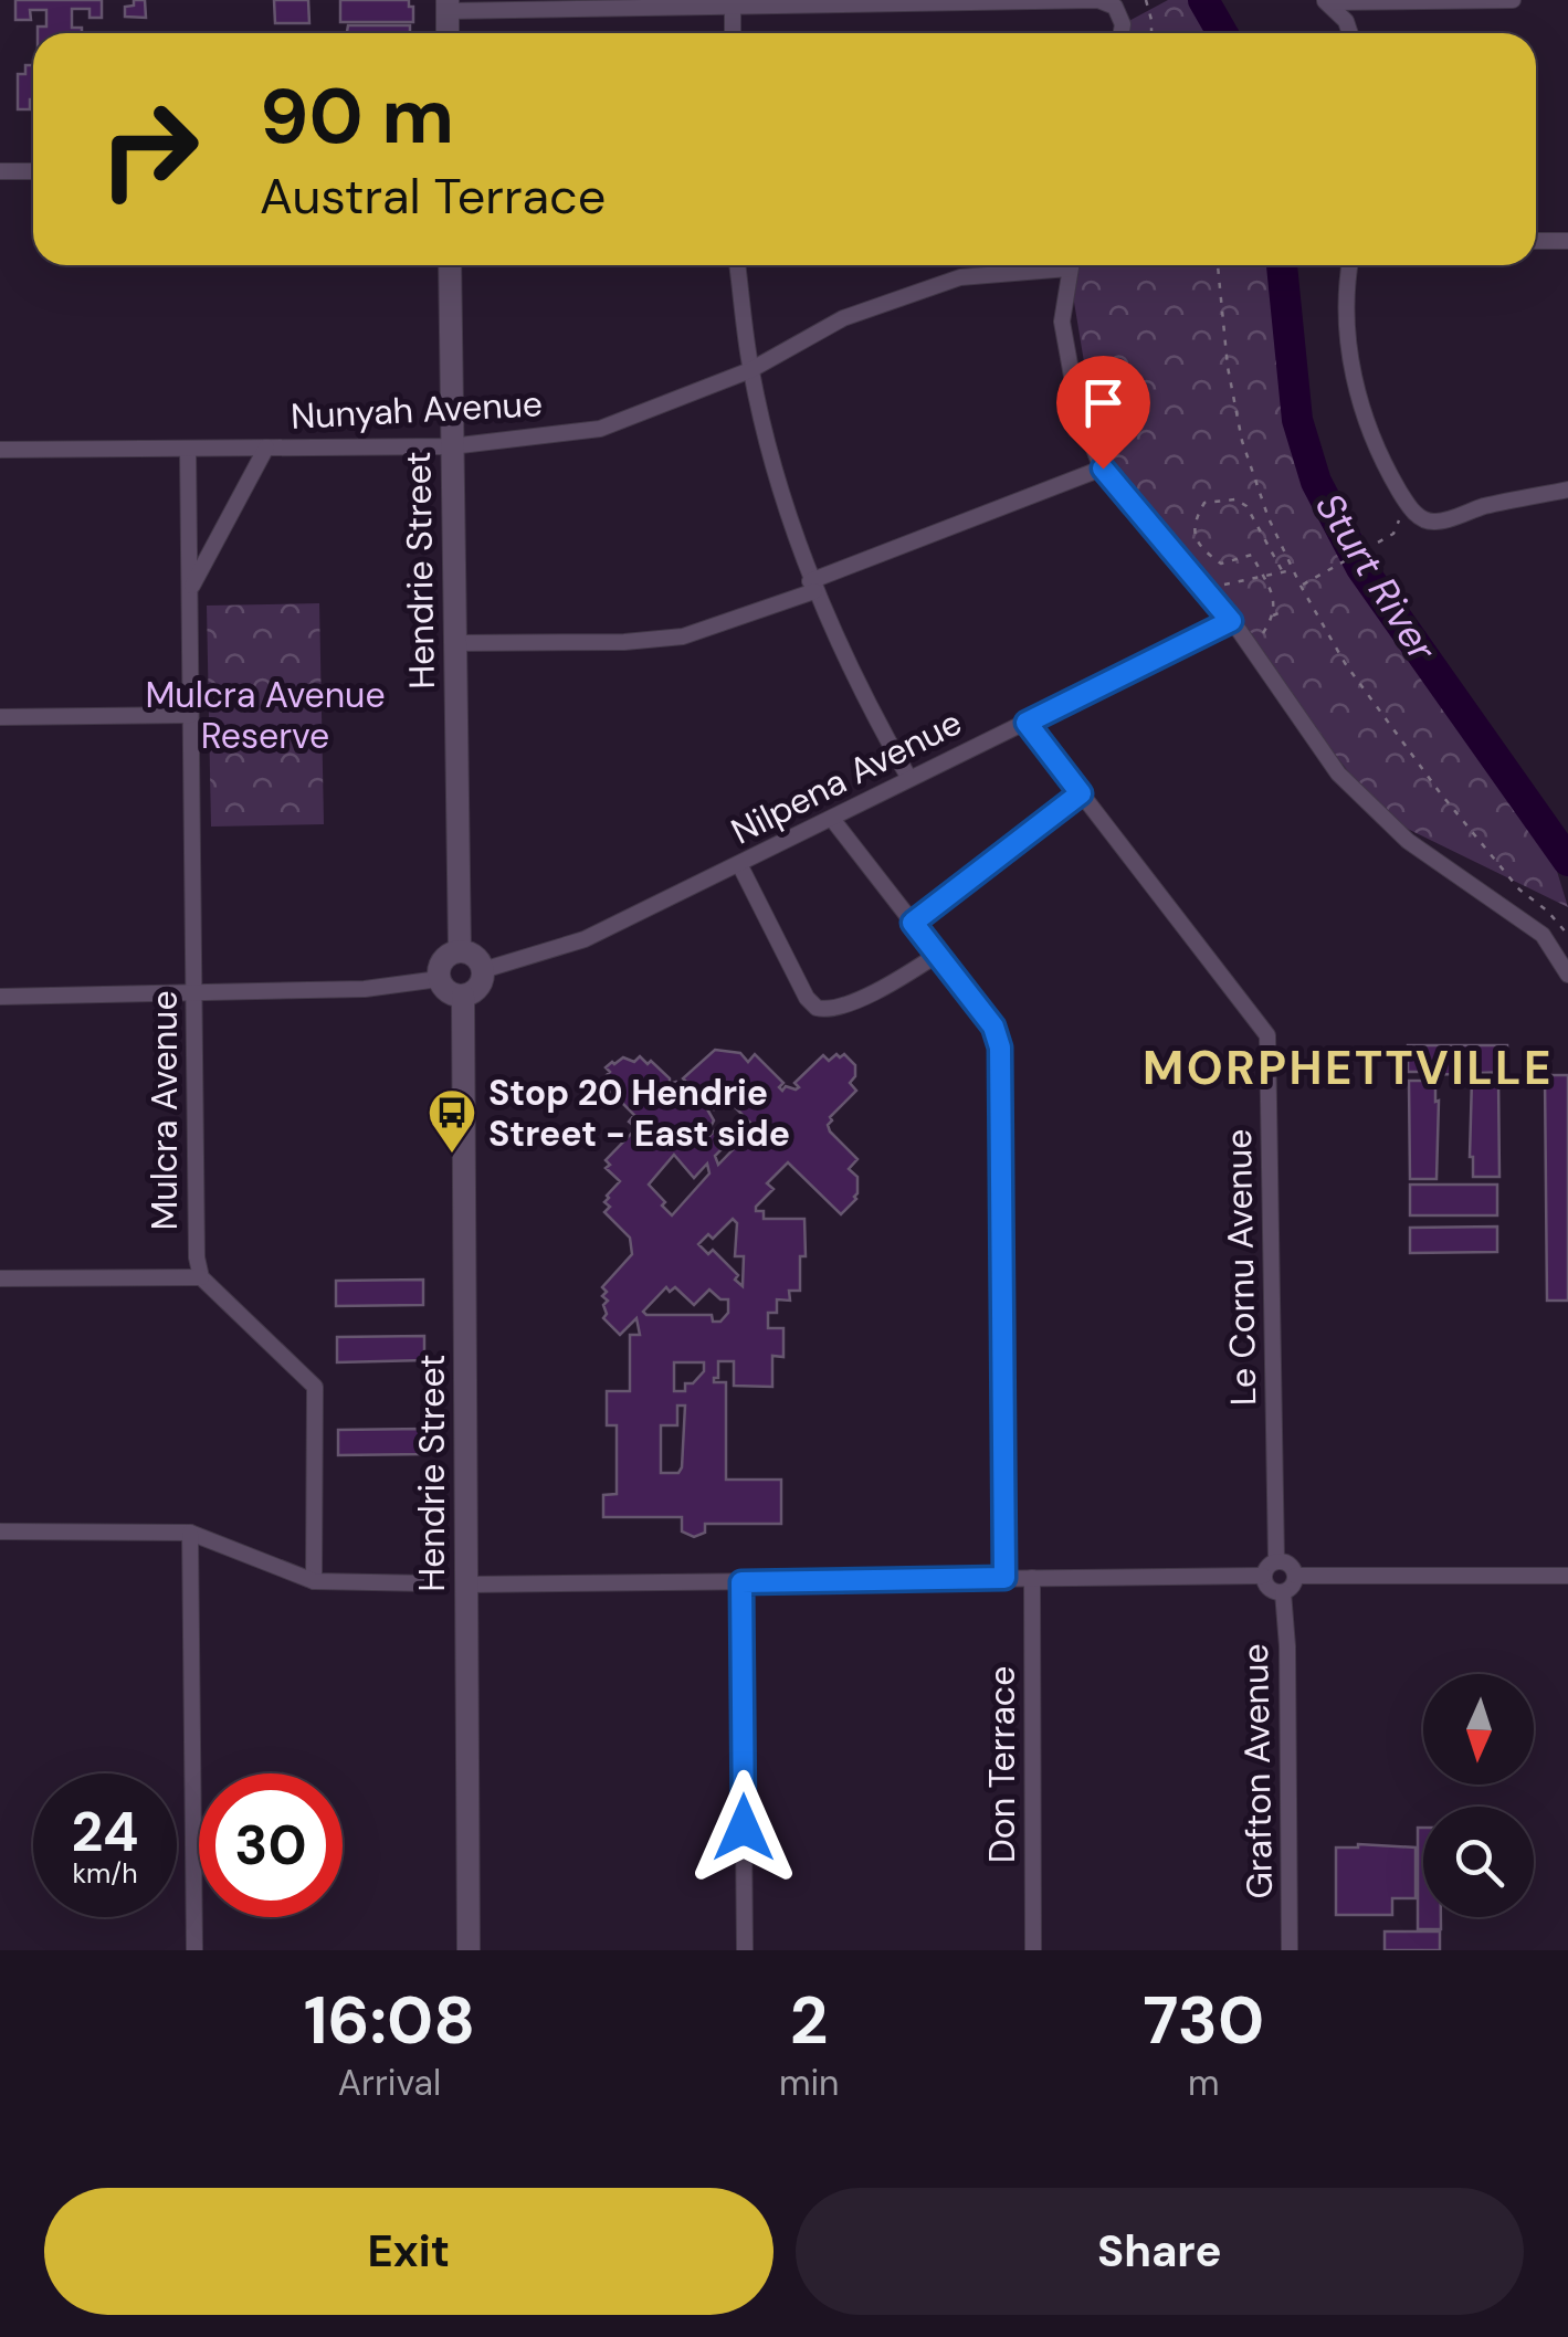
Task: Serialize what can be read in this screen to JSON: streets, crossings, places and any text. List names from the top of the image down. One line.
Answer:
{"streets":{"street":["Nunyah Avenue","Hendrie Street","Nilpena Avenue","Mulcra Avenue","Le Cornu Avenue","Don Terrace","Grafton Avenue"]},"crossings":[["Nunyah Avenue","Hendrie Street"],["Nunyah Avenue","Mulcra Avenue"],["Hendrie Street","Nilpena Avenue"],["Nilpena Avenue","Le Cornu Avenue"],["Le Cornu Avenue","Grafton Avenue"]],"districts":["MORPHETTVILLE"],"water":["Sturt River"],"parks":["Mulcra Avenue Reserve"],"places":{"bus stop":["Stop 20 Hendrie Street - East side"]},"north":"bottom","page":{"turn":["90 m","Austral Terrace"],"speed":"24 km/h","limit":"30","eta":["16:08","Arrival","2","min","730","m"],"buttons":["Exit","Share"]}}
